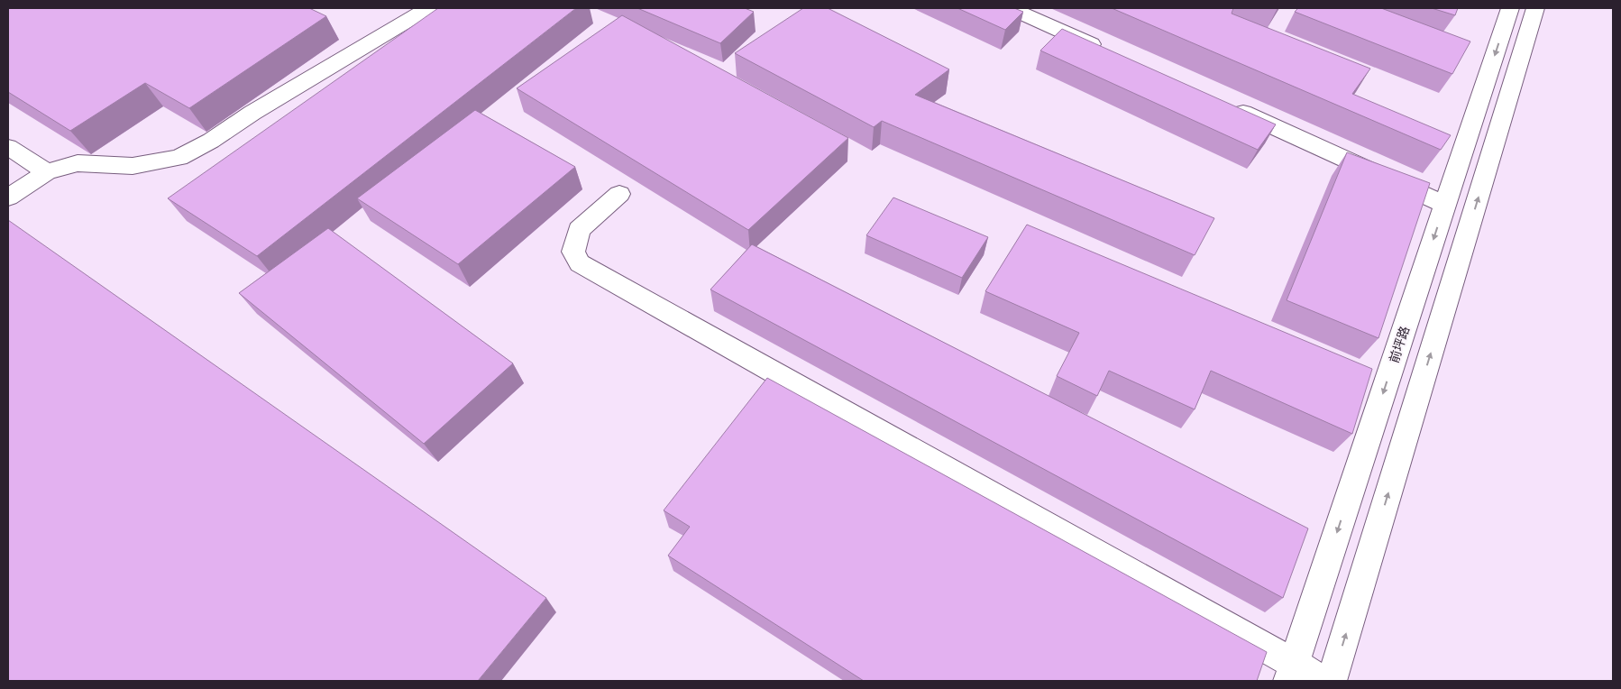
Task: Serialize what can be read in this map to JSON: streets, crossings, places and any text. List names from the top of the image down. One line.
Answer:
{"streets":{"street":["前坪路"]}}
